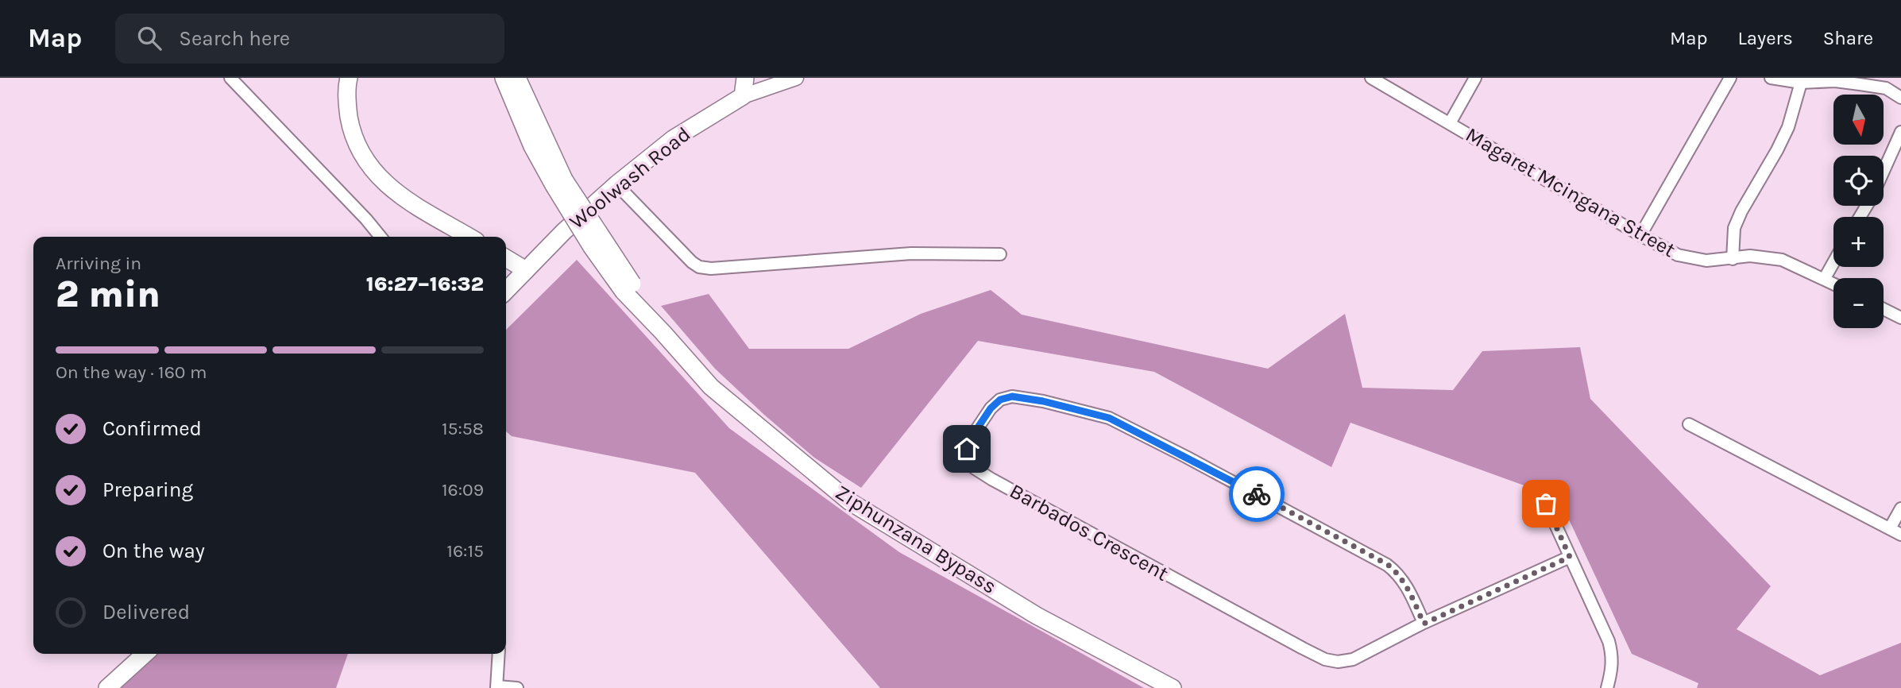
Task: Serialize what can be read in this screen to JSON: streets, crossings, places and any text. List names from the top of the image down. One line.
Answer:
{"streets":{"main road":["Woolwash Road","Ziphunzana Bypass"],"street":["Magaret Mcingana Street","Barbados Crescent"]},"north":"bottom","page":{"header":"Map","search":"Search here","nav":["Map","Layers","Share"],"map_buttons":["+","−"],"heading":["2 min","Arriving in","16:27–16:32"],"bar":"On the way · 160 m","list":[["Confirmed","15:58"],["Preparing","16:09"],["On the way","16:15"],"Delivered"]}}
